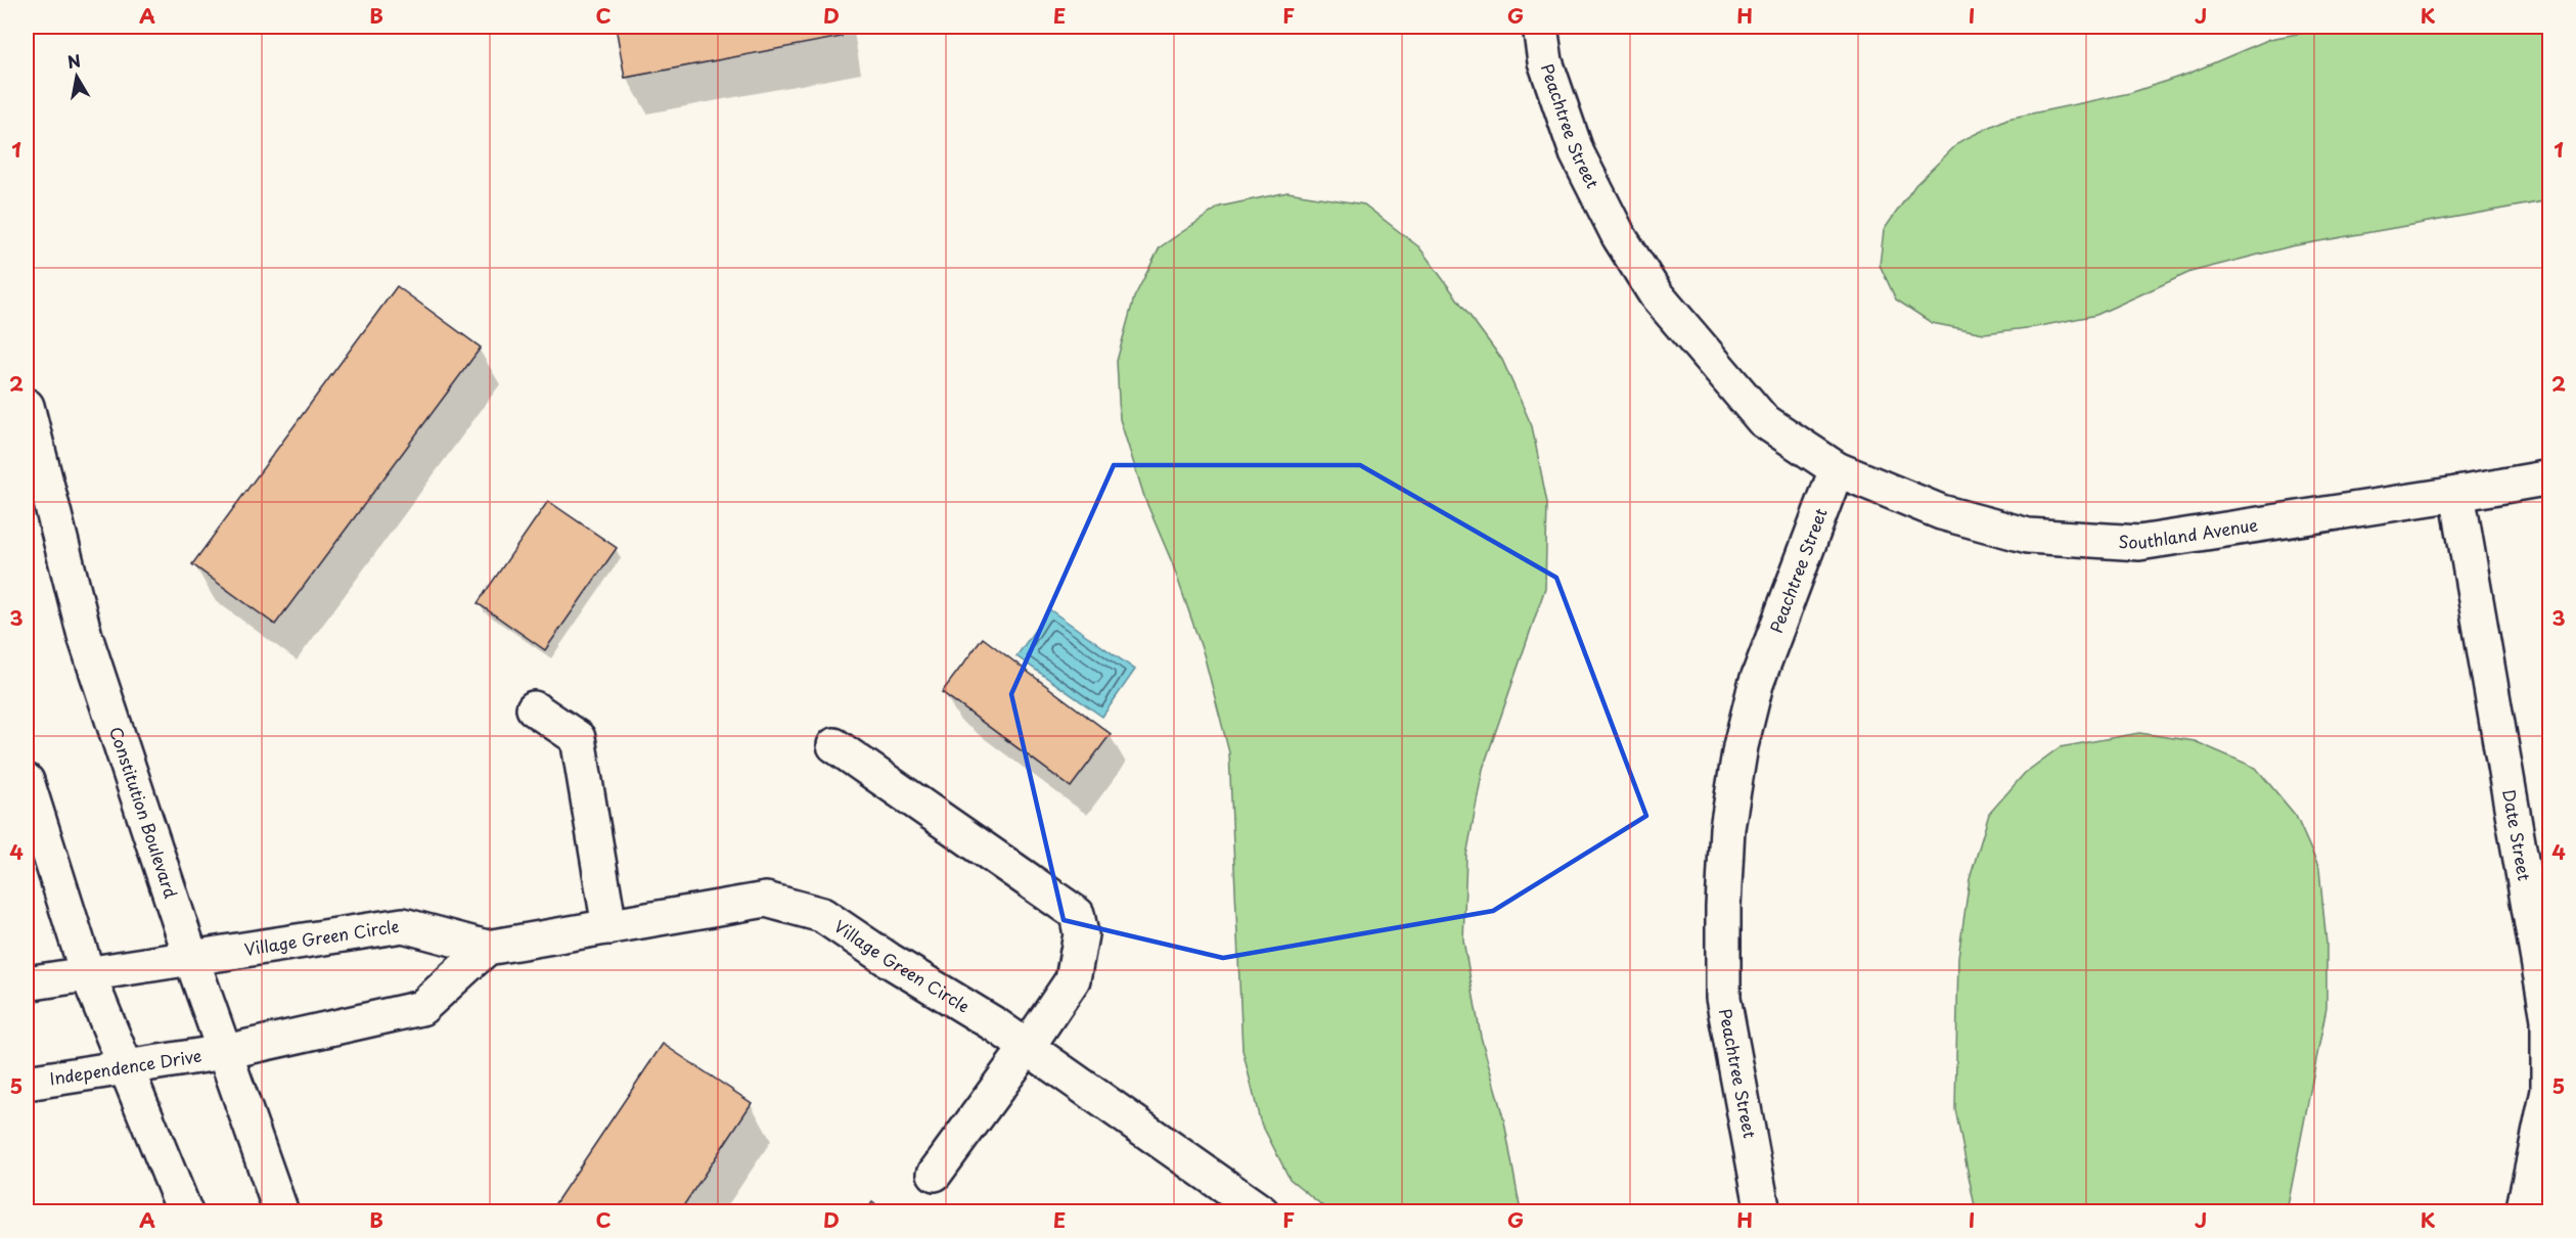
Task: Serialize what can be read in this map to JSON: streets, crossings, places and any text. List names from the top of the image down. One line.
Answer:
{"streets":{"street":["Peachtree Street","Southland Avenue","Constitution Boulevard","Date Street","Village Green Circle","Independence Drive"]},"crossings":[["Peachtree Street","Southland Avenue"],["Southland Avenue","Date Street"],["Constitution Boulevard","Village Green Circle"],["Constitution Boulevard","Independence Drive"]],"north":"top","grid":{"columns":["A","B","C","D","E","F","G","H","I","J","K"],"rows":["1","2","3","4","5"]}}
